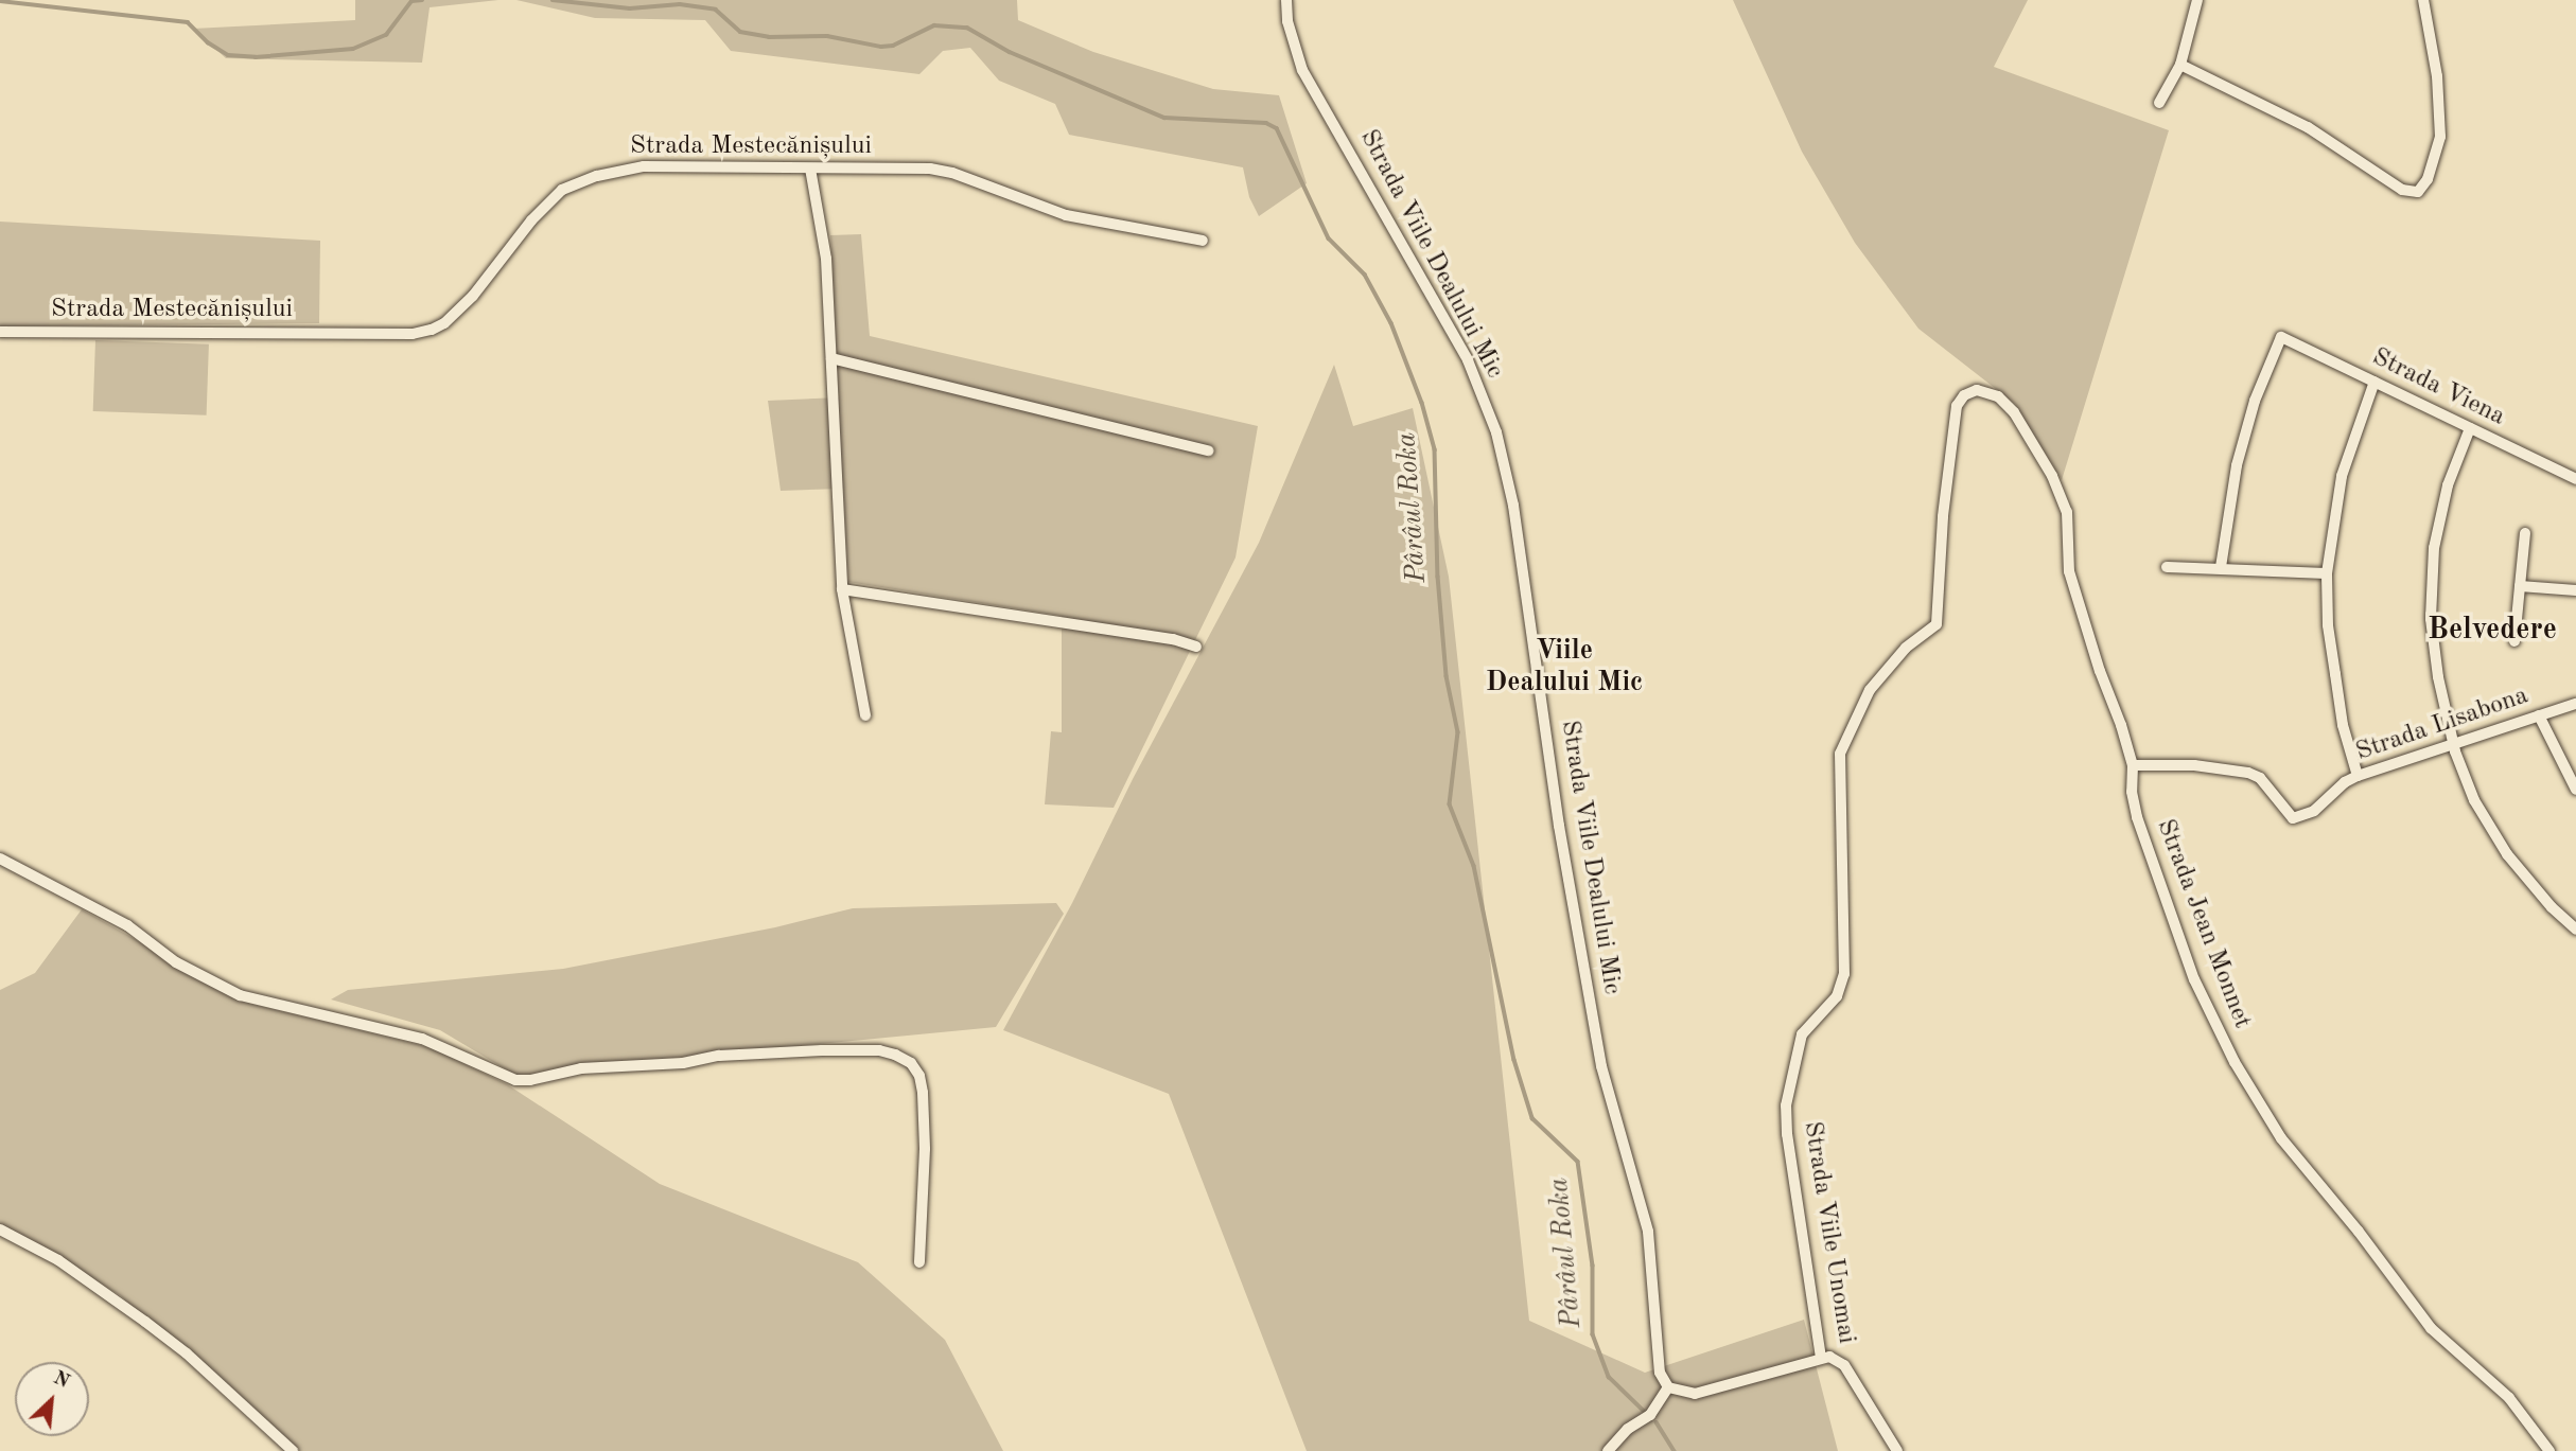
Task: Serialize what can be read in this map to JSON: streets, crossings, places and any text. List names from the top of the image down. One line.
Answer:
{"streets":{"street":["Strada Mestecănișului","Strada Viile Dealului Mic","Strada Viena","Strada Lisabona","Strada Jean Monnet","Strada Viile Unomai"]},"crossings":[["Strada Lisabona","Strada Jean Monnet"],["Strada Jean Monnet","Strada Viile Unomai"]],"districts":["Belvedere","Viile Dealului Mic"],"water":["Pârâul Roka"],"north":"top right"}
